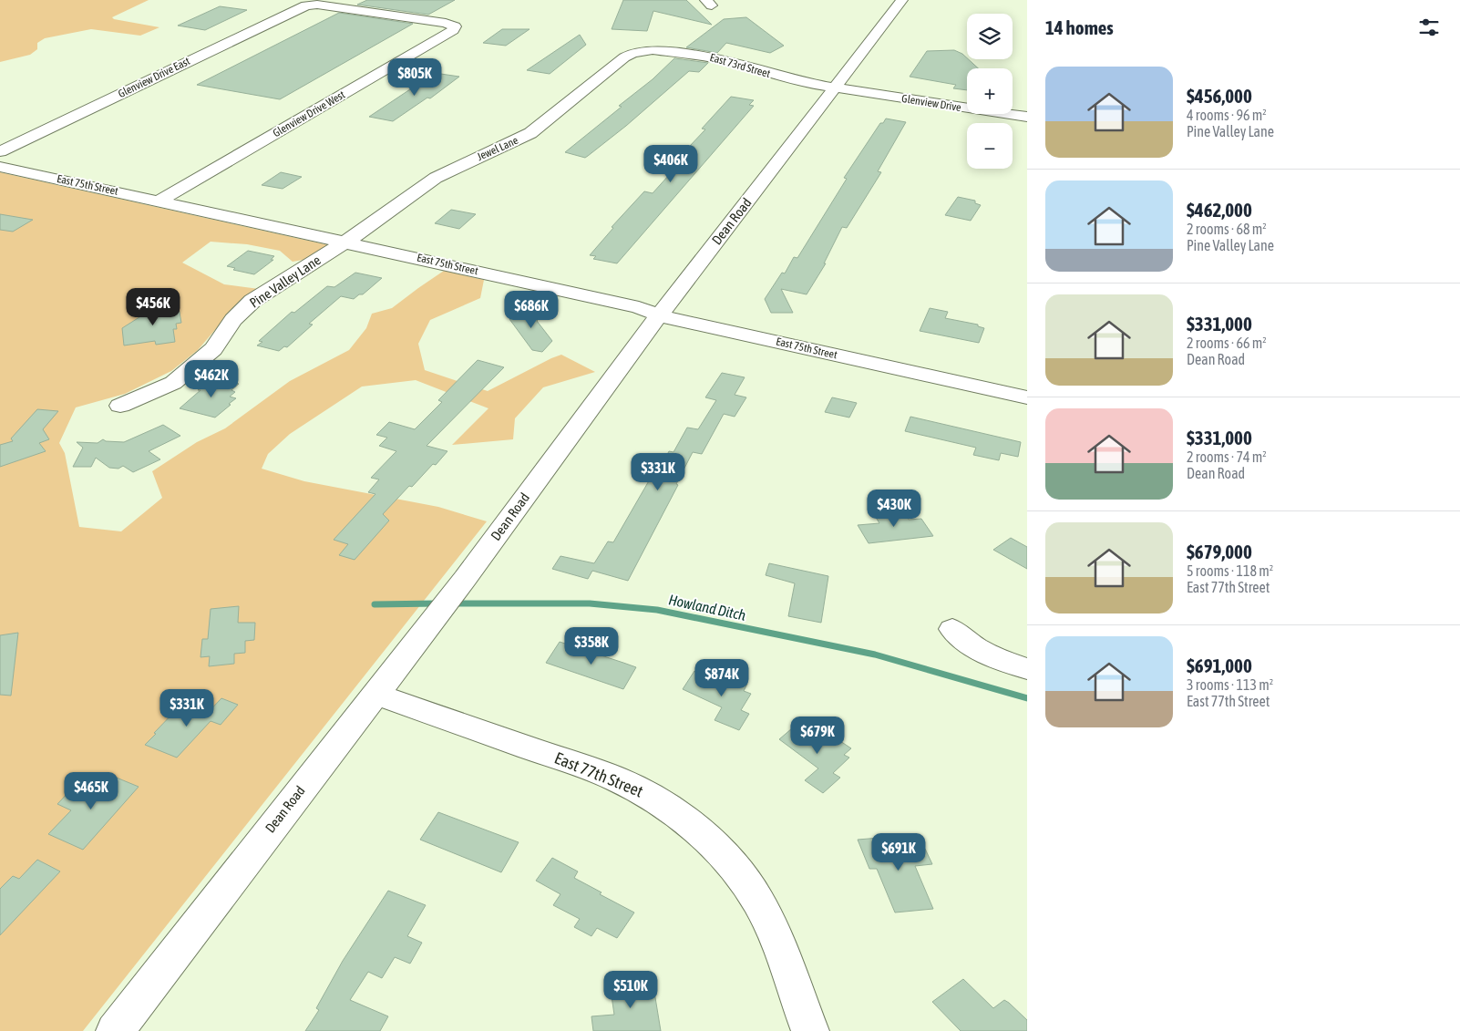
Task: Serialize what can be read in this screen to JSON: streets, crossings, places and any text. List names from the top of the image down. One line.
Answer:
{"streets":{"street":["East 73rd Street","Glenview Drive East","Glenview Drive","Glenview Drive West","Jewel Lane","East 75th Street","Dean Road","Pine Valley Lane","East 77th Street"]},"crossings":[["East 73rd Street","Glenview Drive"],["East 73rd Street","Jewel Lane"],["East 73rd Street","Dean Road"],["Glenview Drive East","Glenview Drive West"],["Glenview Drive","Dean Road"],["Glenview Drive West","East 75th Street"],["Jewel Lane","East 75th Street"],["Jewel Lane","Pine Valley Lane"],["East 75th Street","Dean Road"],["East 75th Street","Pine Valley Lane"],["Dean Road","East 77th Street"]],"water":["Howland Ditch"],"page":{"heading":"14 homes","map_buttons":["+","−"],"list":[{"name":"$456,000","note":"4 rooms · 96 m² · Pine Valley Lane"},{"name":"$462,000","note":"2 rooms · 68 m² · Pine Valley Lane"},{"name":"$331,000","note":"2 rooms · 66 m² · Dean Road"},{"name":"$331,000","note":"2 rooms · 74 m² · Dean Road"},{"name":"$679,000","note":"5 rooms · 118 m² · East 77th Street"},{"name":"$691,000","note":"3 rooms · 113 m² · East 77th Street"}],"price":["$805K","$406K","$456K","$686K","$462K","$331K","$430K","$358K","$874K","$331K","$679K","$465K","$691K","$510K"]}}
